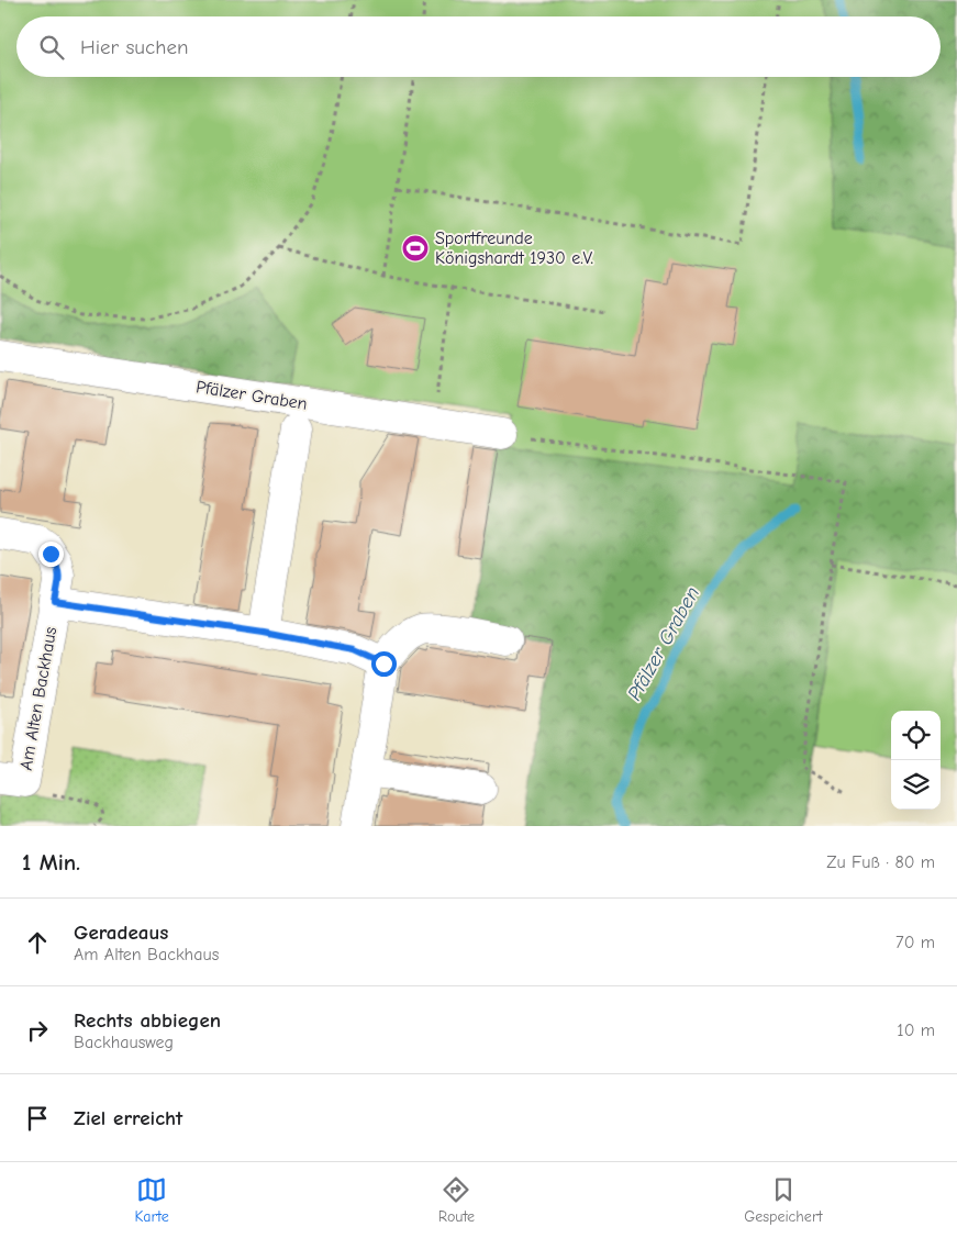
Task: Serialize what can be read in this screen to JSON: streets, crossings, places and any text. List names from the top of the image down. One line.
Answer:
{"streets":{"street":["Pfälzer Graben","Am Alten Backhaus"]},"water":["Pfälzer Graben"],"places":{"sports":["Sportfreunde Königshardt 1930 e.V."]},"page":{"search":"Hier suchen","heading":["1 Min.","Zu Fuß · 80 m"],"list":[["Geradeaus","Am Alten Backhaus","70 m"],["Rechts abbiegen","Backhausweg","10 m"],"Ziel erreicht"],"nav":["Karte","Route","Gespeichert"]}}
